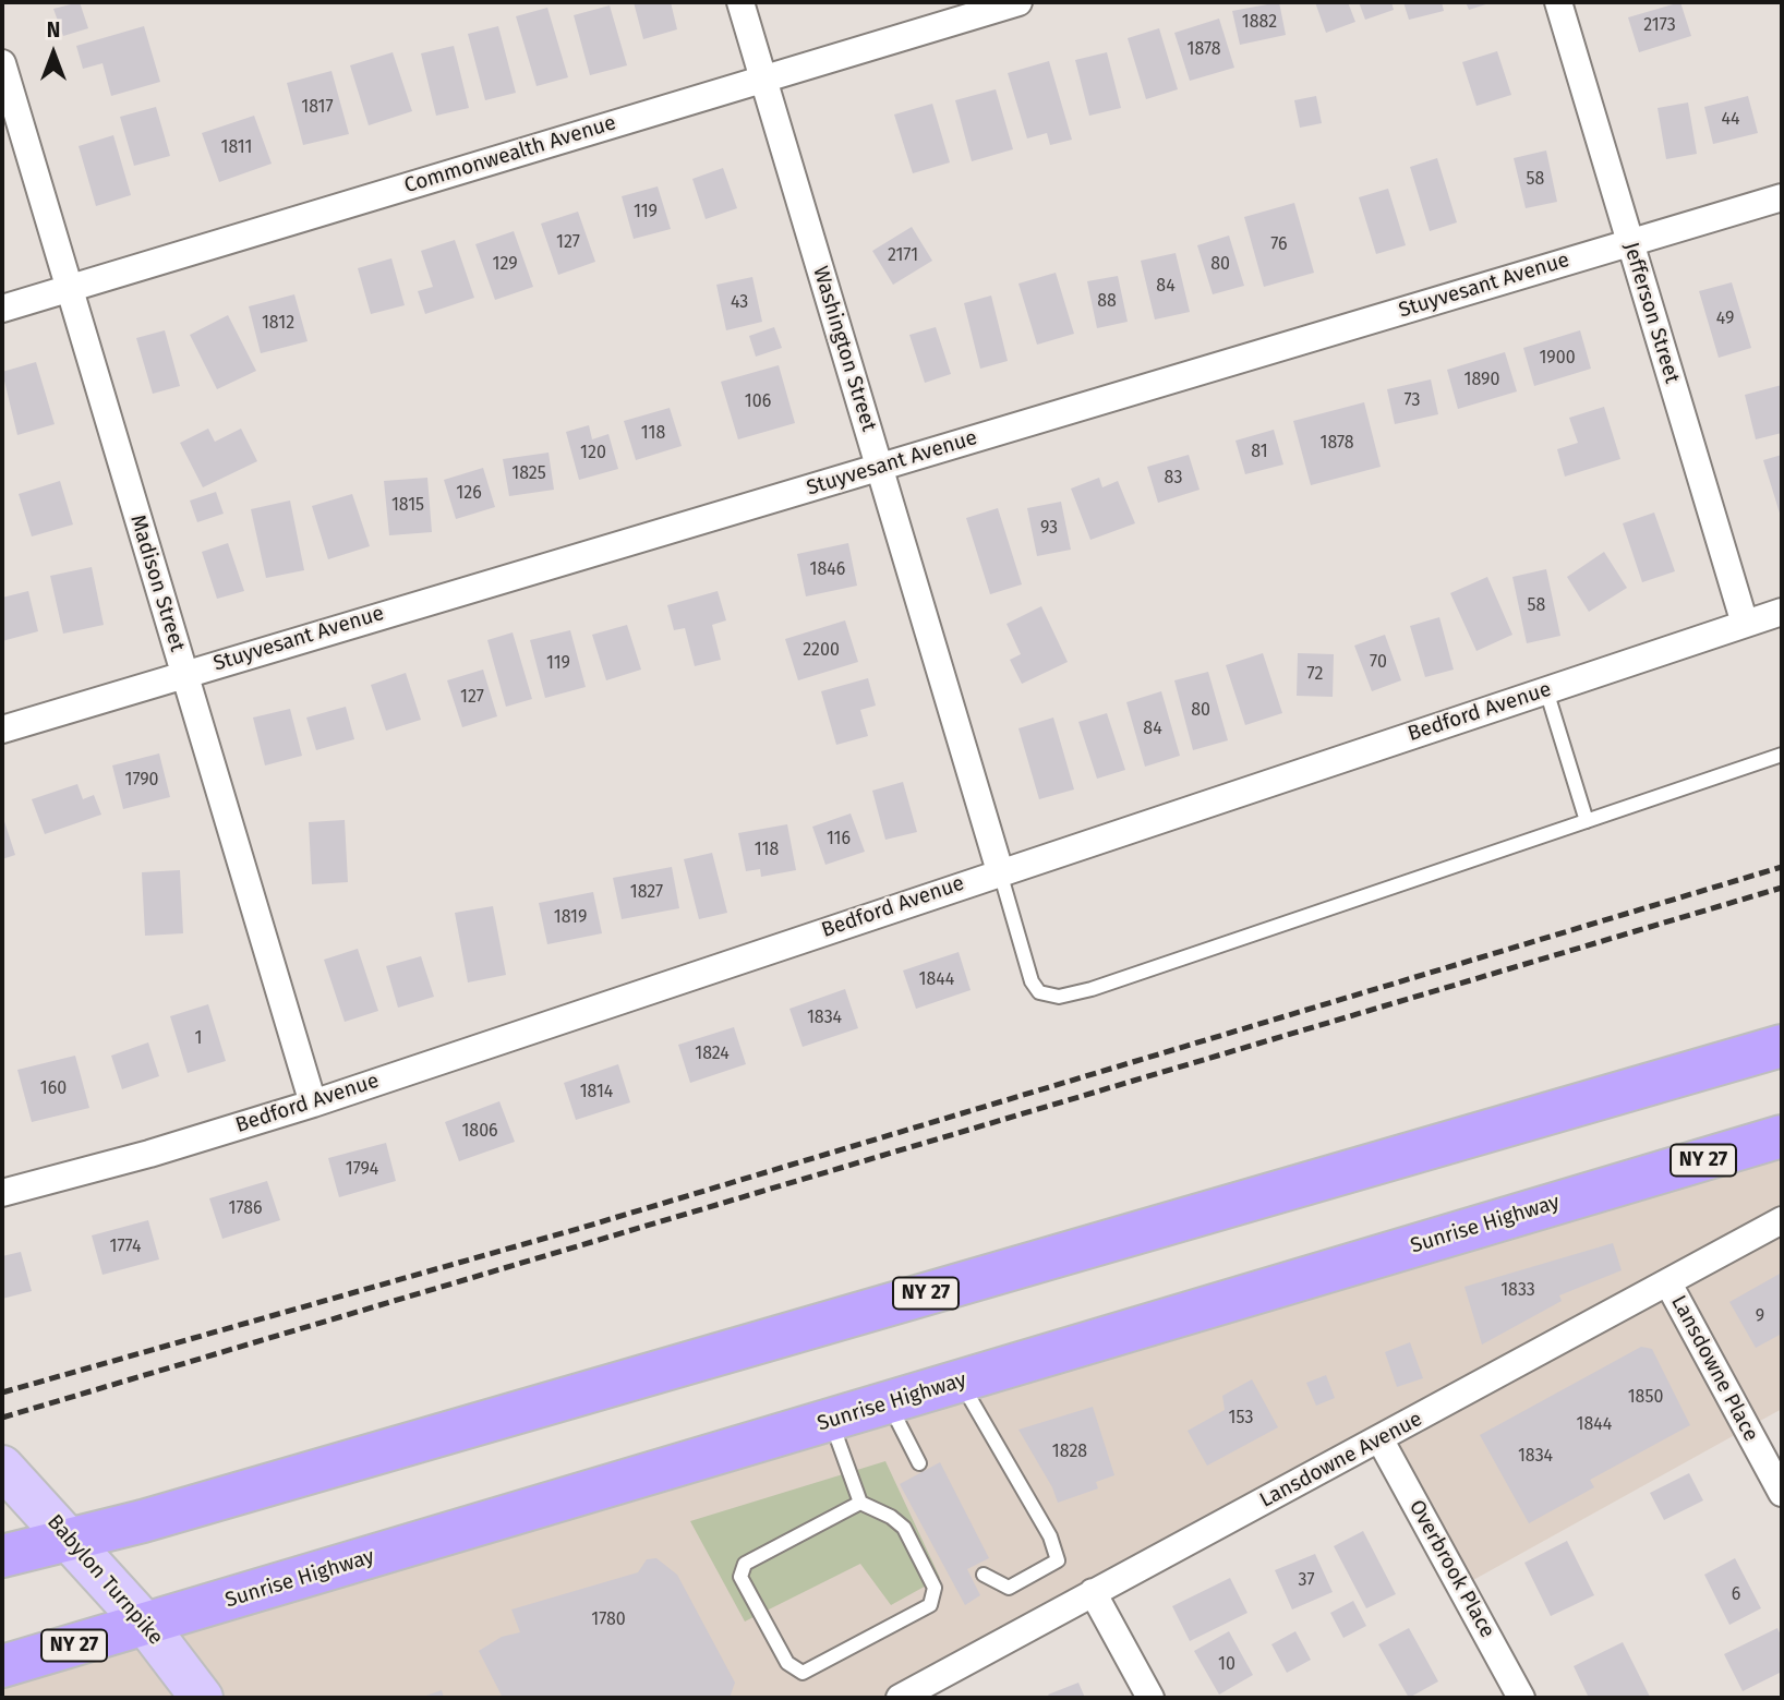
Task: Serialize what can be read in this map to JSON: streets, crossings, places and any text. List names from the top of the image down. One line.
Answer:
{"streets":{"highway":["NY 27","Sunrise Highway"],"main road":["Babylon Turnpike"],"street":["Commonwealth Avenue","Stuyvesant Avenue","Jefferson Street","Washington Street","Madison Street","Bedford Avenue","Lansdowne Place","Lansdowne Avenue","Overbrook Place"]},"crossings":[["Commonwealth Avenue","Washington Street"],["Commonwealth Avenue","Madison Street"],["Stuyvesant Avenue","Jefferson Street"],["Stuyvesant Avenue","Washington Street"],["Stuyvesant Avenue","Madison Street"],["Jefferson Street","Bedford Avenue"],["Washington Street","Bedford Avenue"],["Madison Street","Bedford Avenue"],["NY 27","Babylon Turnpike"],["Sunrise Highway","Babylon Turnpike"],["Lansdowne Place","Lansdowne Avenue"],["Lansdowne Avenue","Overbrook Place"]],"house_numbers":["1882","2173","1878","1817","44","1811","58","119","127","76","2171","129","80","84","88","43","49","1812","1900","1890","73","106","118","1878","81","120","1825","83","126","1815","93","1846","58","2200","70","119","72","127","80","84","1790","116","118","1827","1819","1844","1834","1","1824","160","1814","1806","1794","1786","1774","1833","9","1850","153","1844","1828","1834","37","6","1780","10"],"north":"top"}
